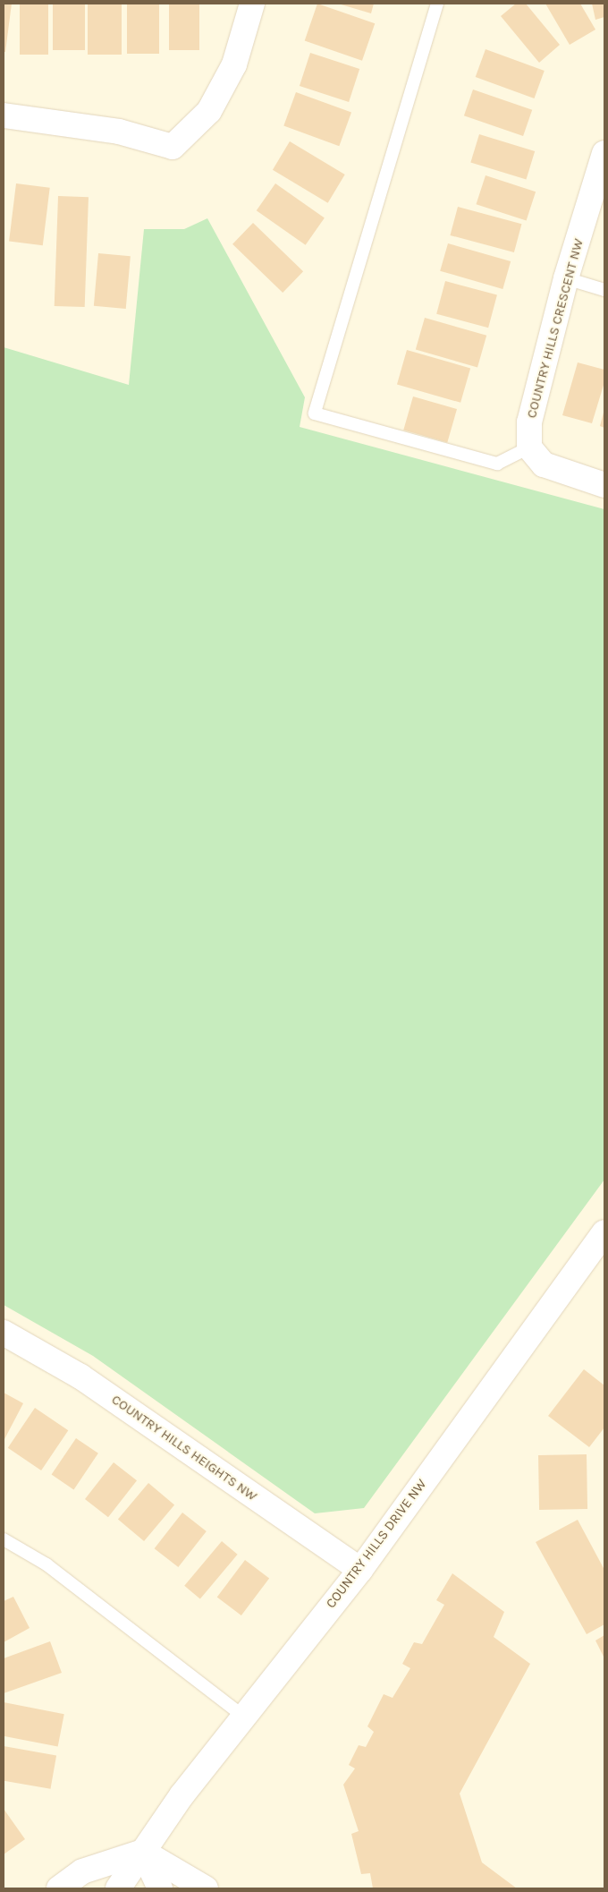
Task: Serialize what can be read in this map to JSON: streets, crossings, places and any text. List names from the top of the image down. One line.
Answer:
{"streets":{"street":["COUNTRY HILLS CRESCENT NW","COUNTRY HILLS HEIGHTS NW","COUNTRY HILLS DRIVE NW"]},"crossings":[["COUNTRY HILLS HEIGHTS NW","COUNTRY HILLS DRIVE NW"]]}
